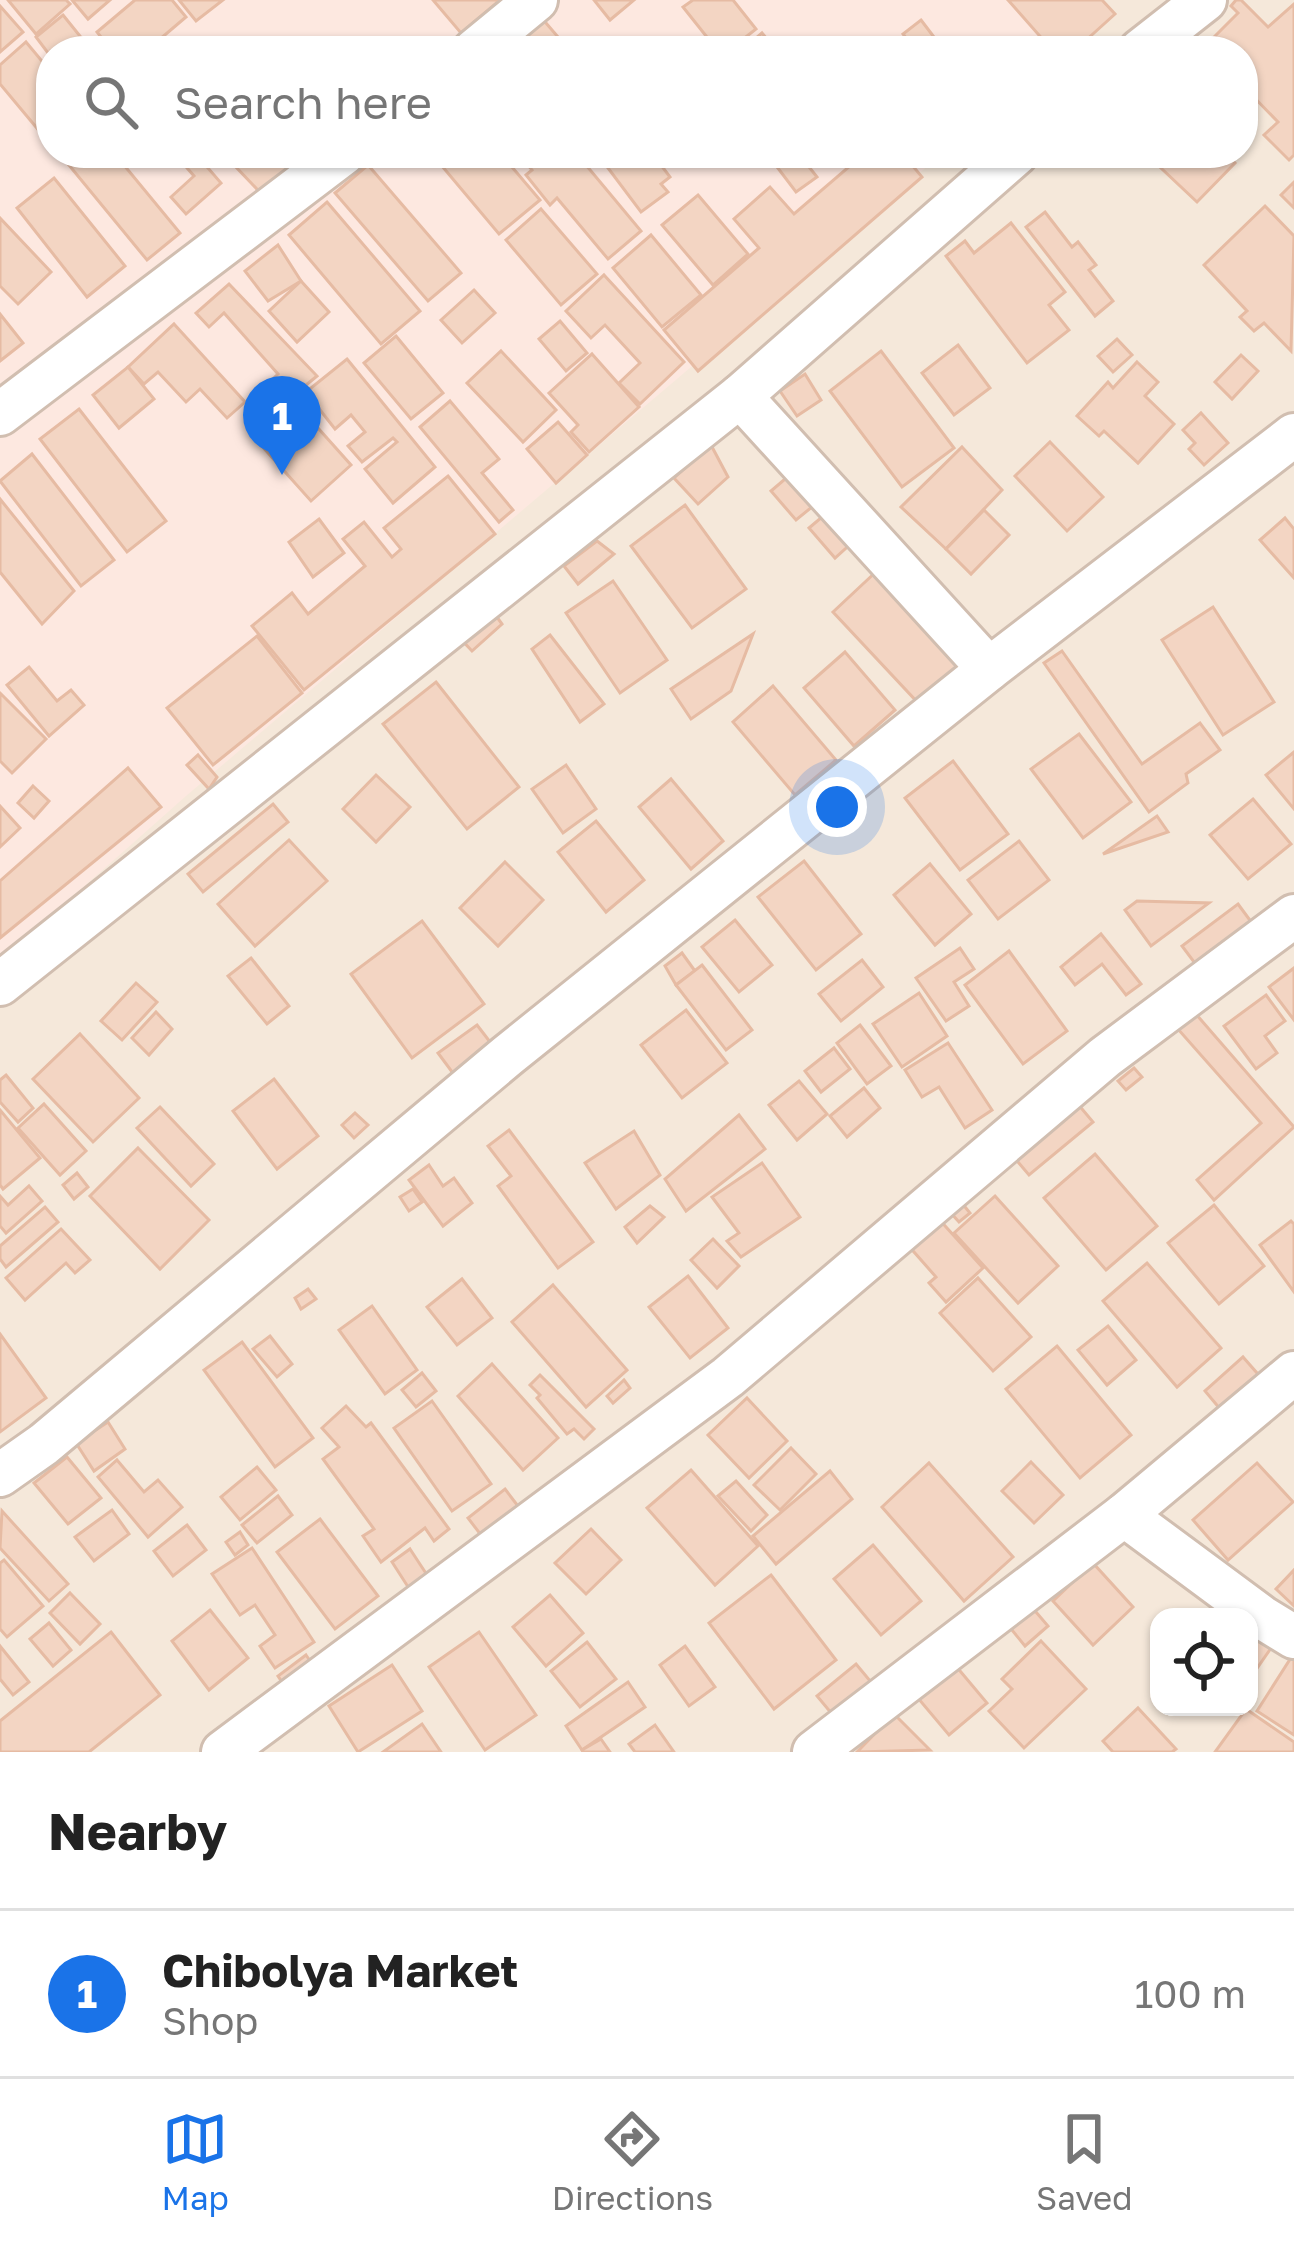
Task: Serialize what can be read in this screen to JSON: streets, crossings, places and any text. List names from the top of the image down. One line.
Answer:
{"page":{"search":"Search here","pins":"1","heading":"Nearby","list":[{"mark":"1","name":"Chibolya Market","note":"Shop","value":"100 m"}],"nav":["Map","Directions","Saved"]}}
